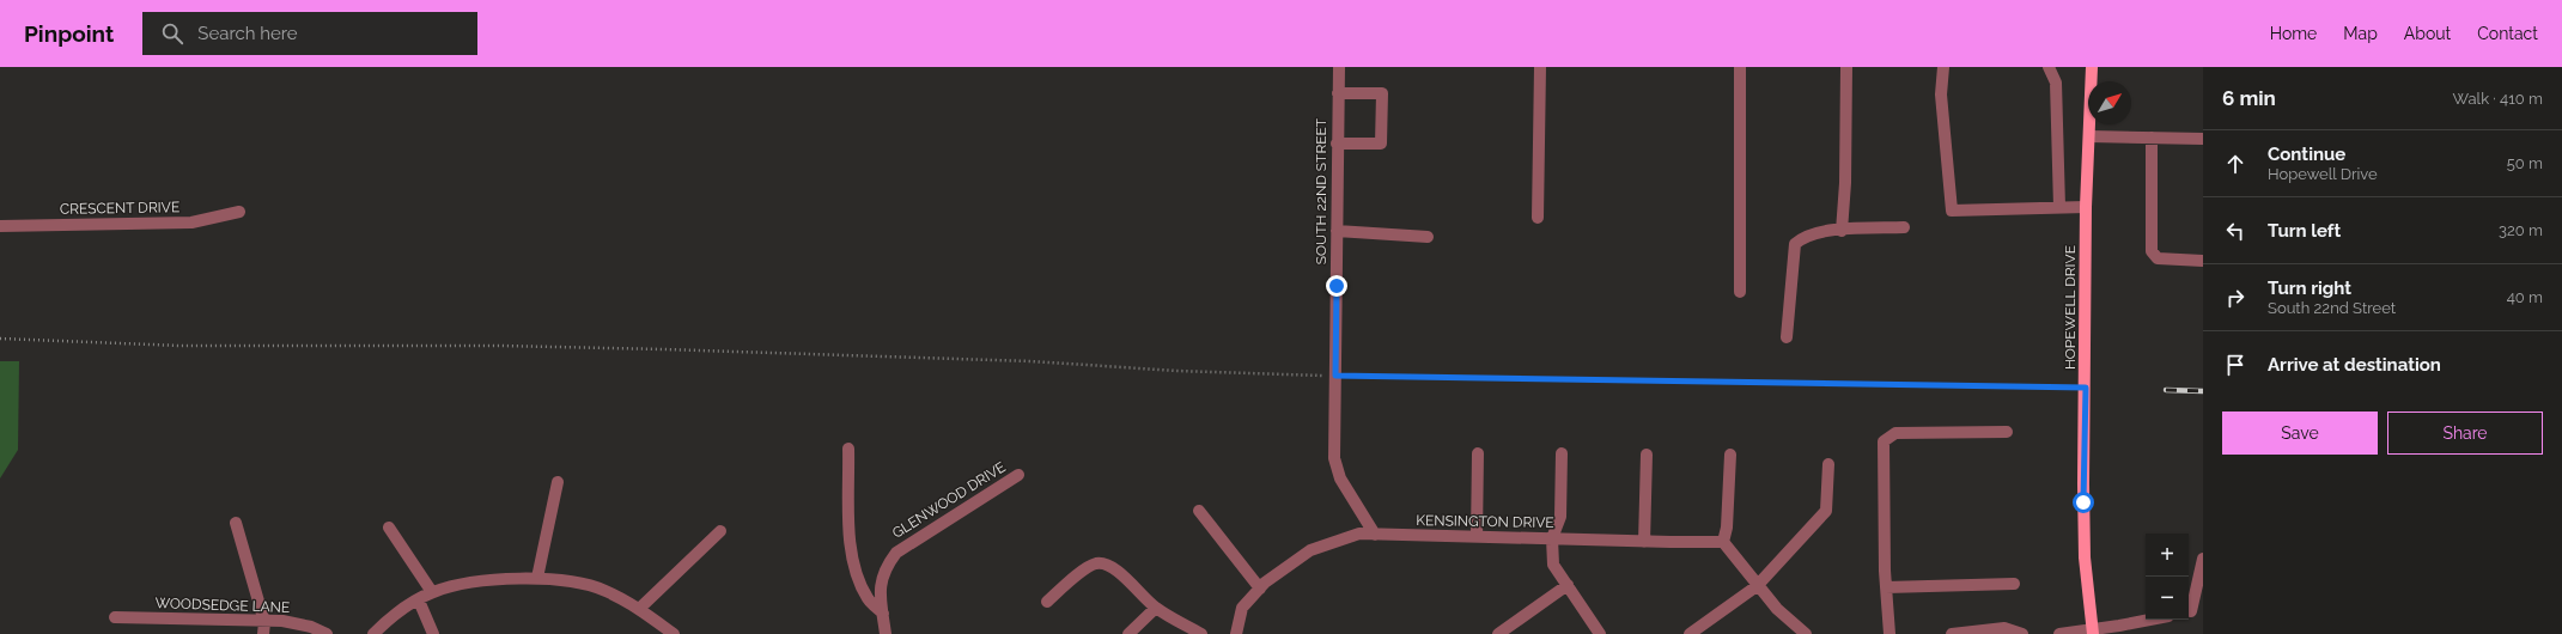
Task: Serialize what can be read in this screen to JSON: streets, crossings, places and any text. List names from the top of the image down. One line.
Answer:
{"streets":{"main road":["HOPEWELL DRIVE"],"street":["SOUTH 22ND STREET","CRESCENT DRIVE","GLENWOOD DRIVE","KENSINGTON DRIVE","WOODSEDGE LANE"]},"crossings":[["SOUTH 22ND STREET","KENSINGTON DRIVE"]],"north":"top right","page":{"header":"Pinpoint","search":"Search here","nav":["Home","Map","About","Contact"],"heading":["6 min","Walk · 410 m"],"list":[["Continue","Hopewell Drive","50 m"],["Turn left","320 m"],["Turn right","South 22nd Street","40 m"],"Arrive at destination"],"buttons":["Save","Share"],"map_buttons":["+","−"]}}
